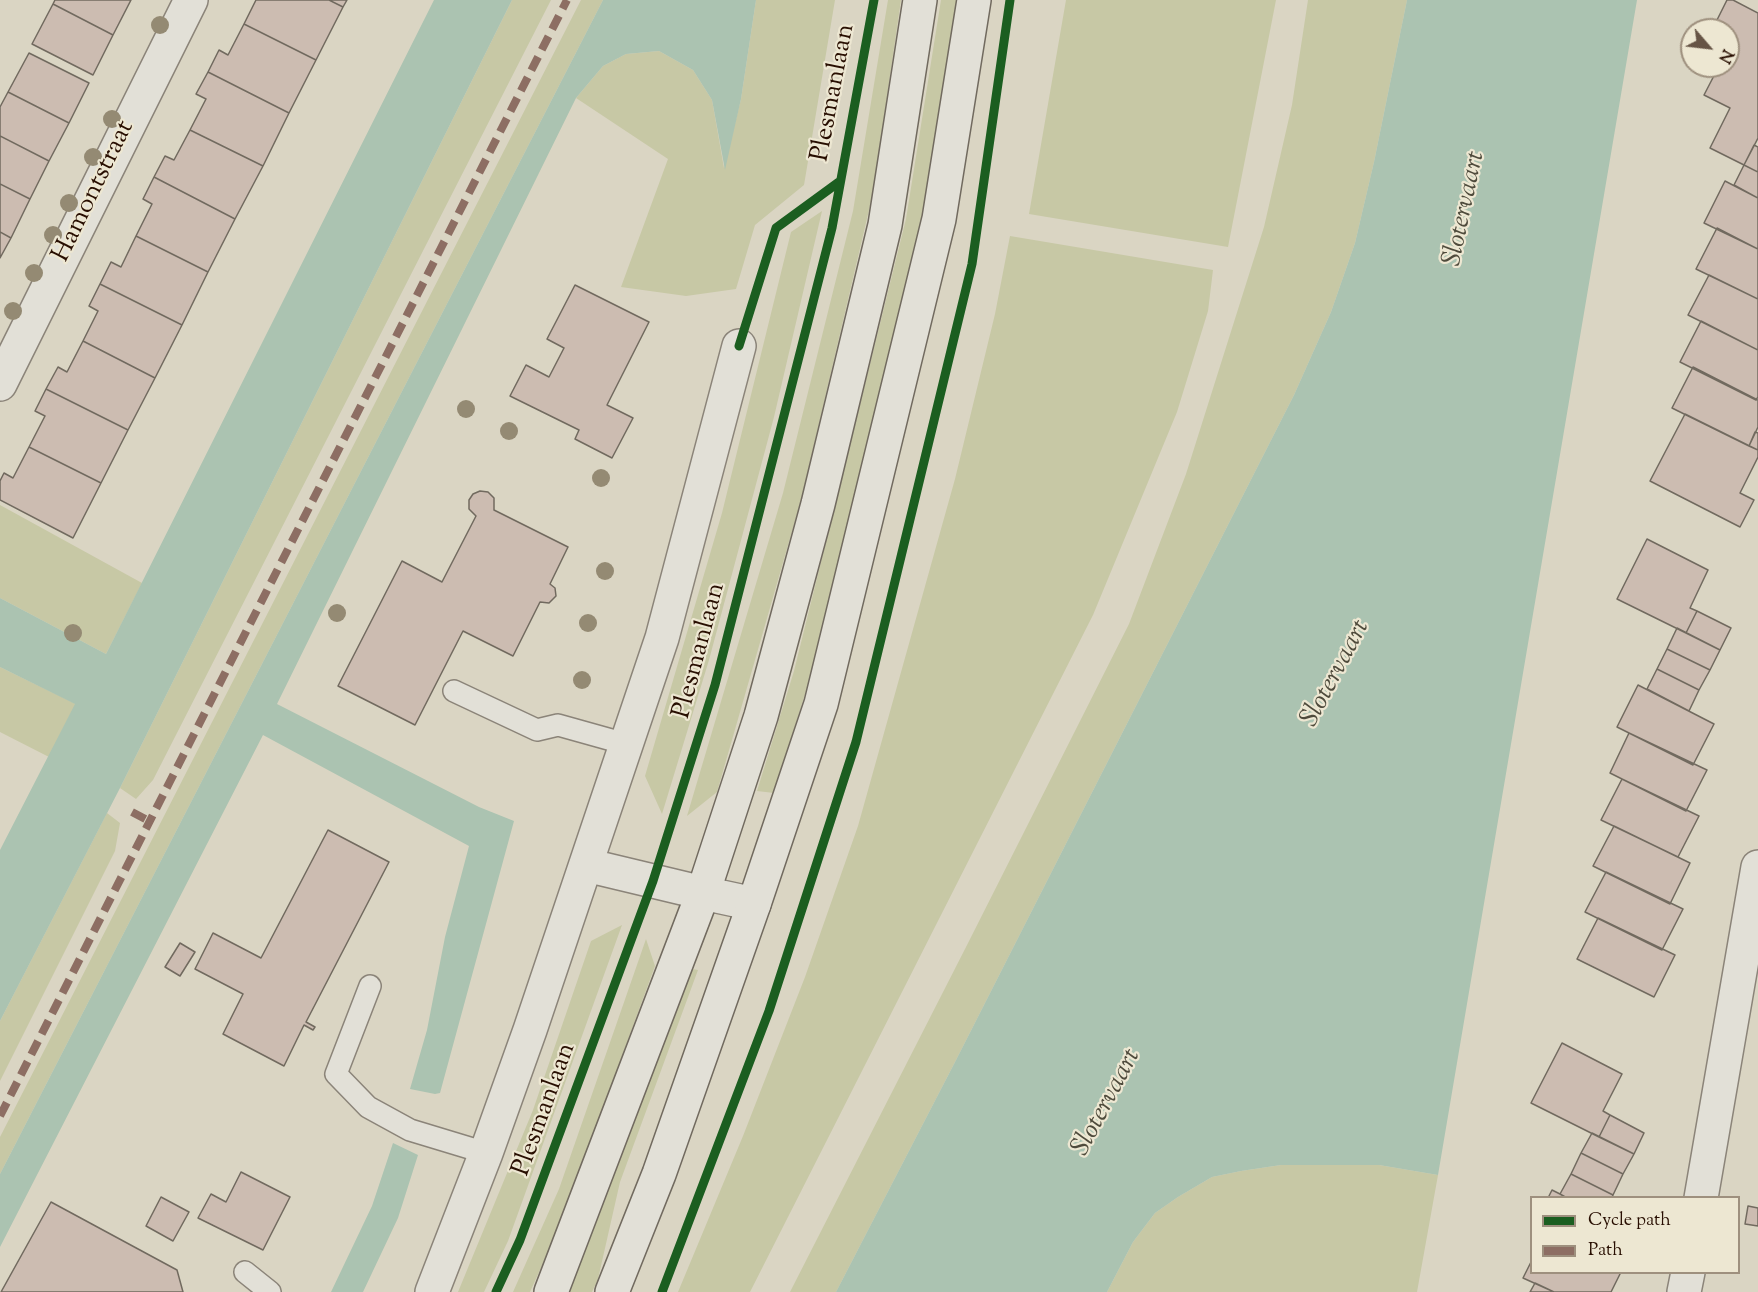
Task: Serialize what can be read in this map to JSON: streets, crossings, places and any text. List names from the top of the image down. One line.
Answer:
{"streets":{"main road":["Plesmanlaan","Hamontstraat"]},"water":["Slotervaart"],"legend":["Cycle path","Path"],"north":"bottom right"}
